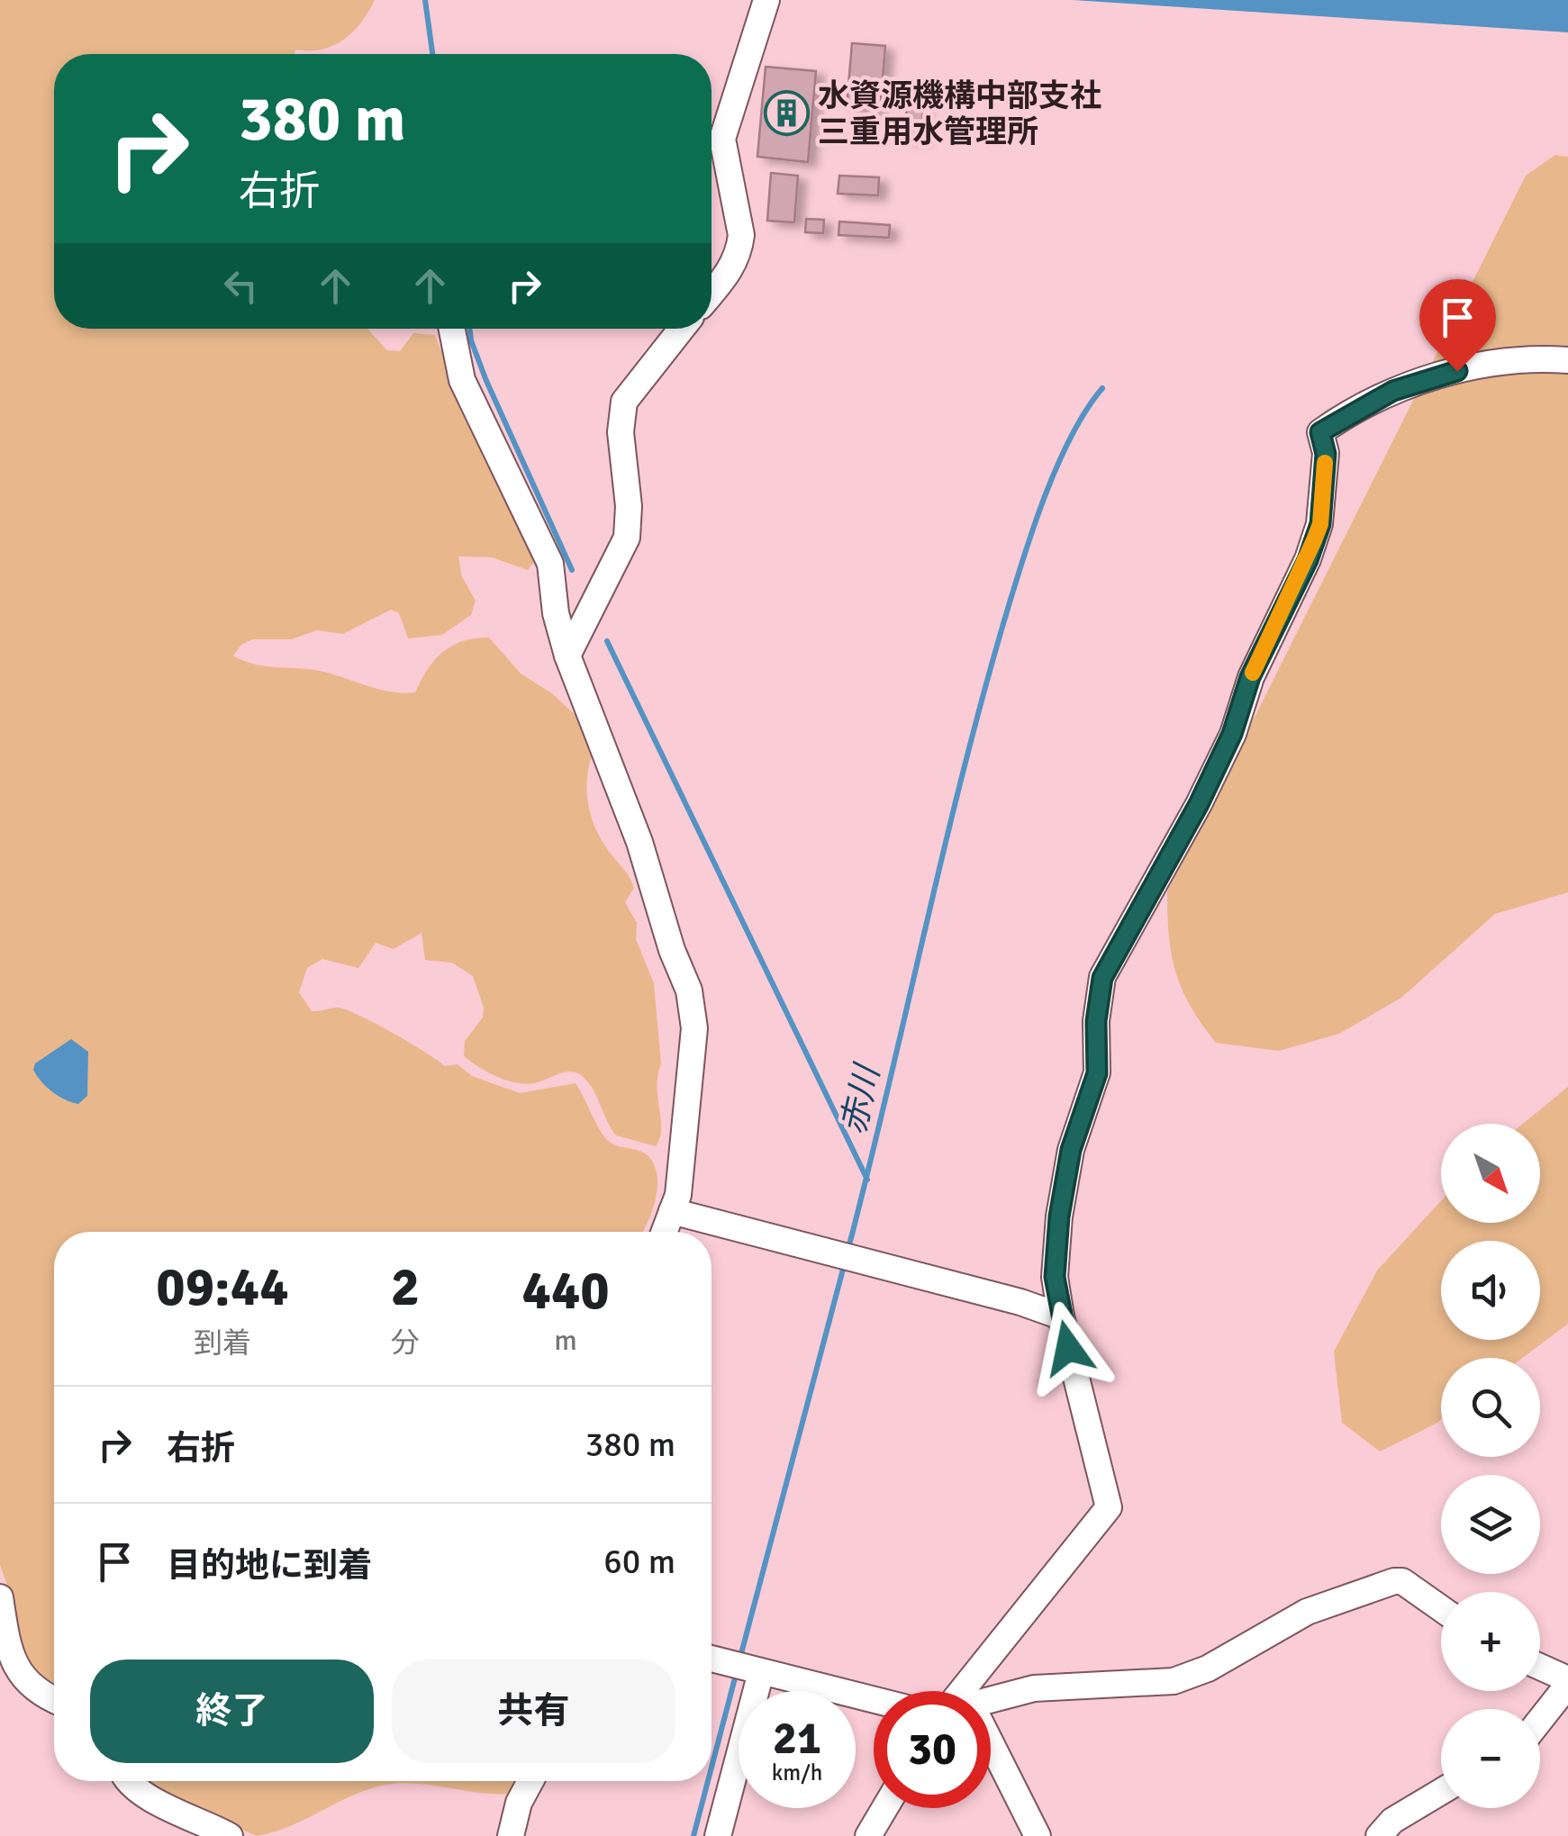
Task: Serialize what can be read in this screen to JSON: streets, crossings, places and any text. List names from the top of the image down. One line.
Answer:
{"water":["赤川"],"places":{"building":["水資源機構中部支社 三重用水管理所"]},"north":"bottom right","page":{"turn":["380 m","右折"],"map_buttons":["+","−"],"eta":["09:44","到着","2","分","440","m"],"list":[{"name":"右折","value":"380 m"},{"name":"目的地に到着","value":"60 m"}],"buttons":["終了","共有"],"speed":"21 km/h","limit":"30"}}
